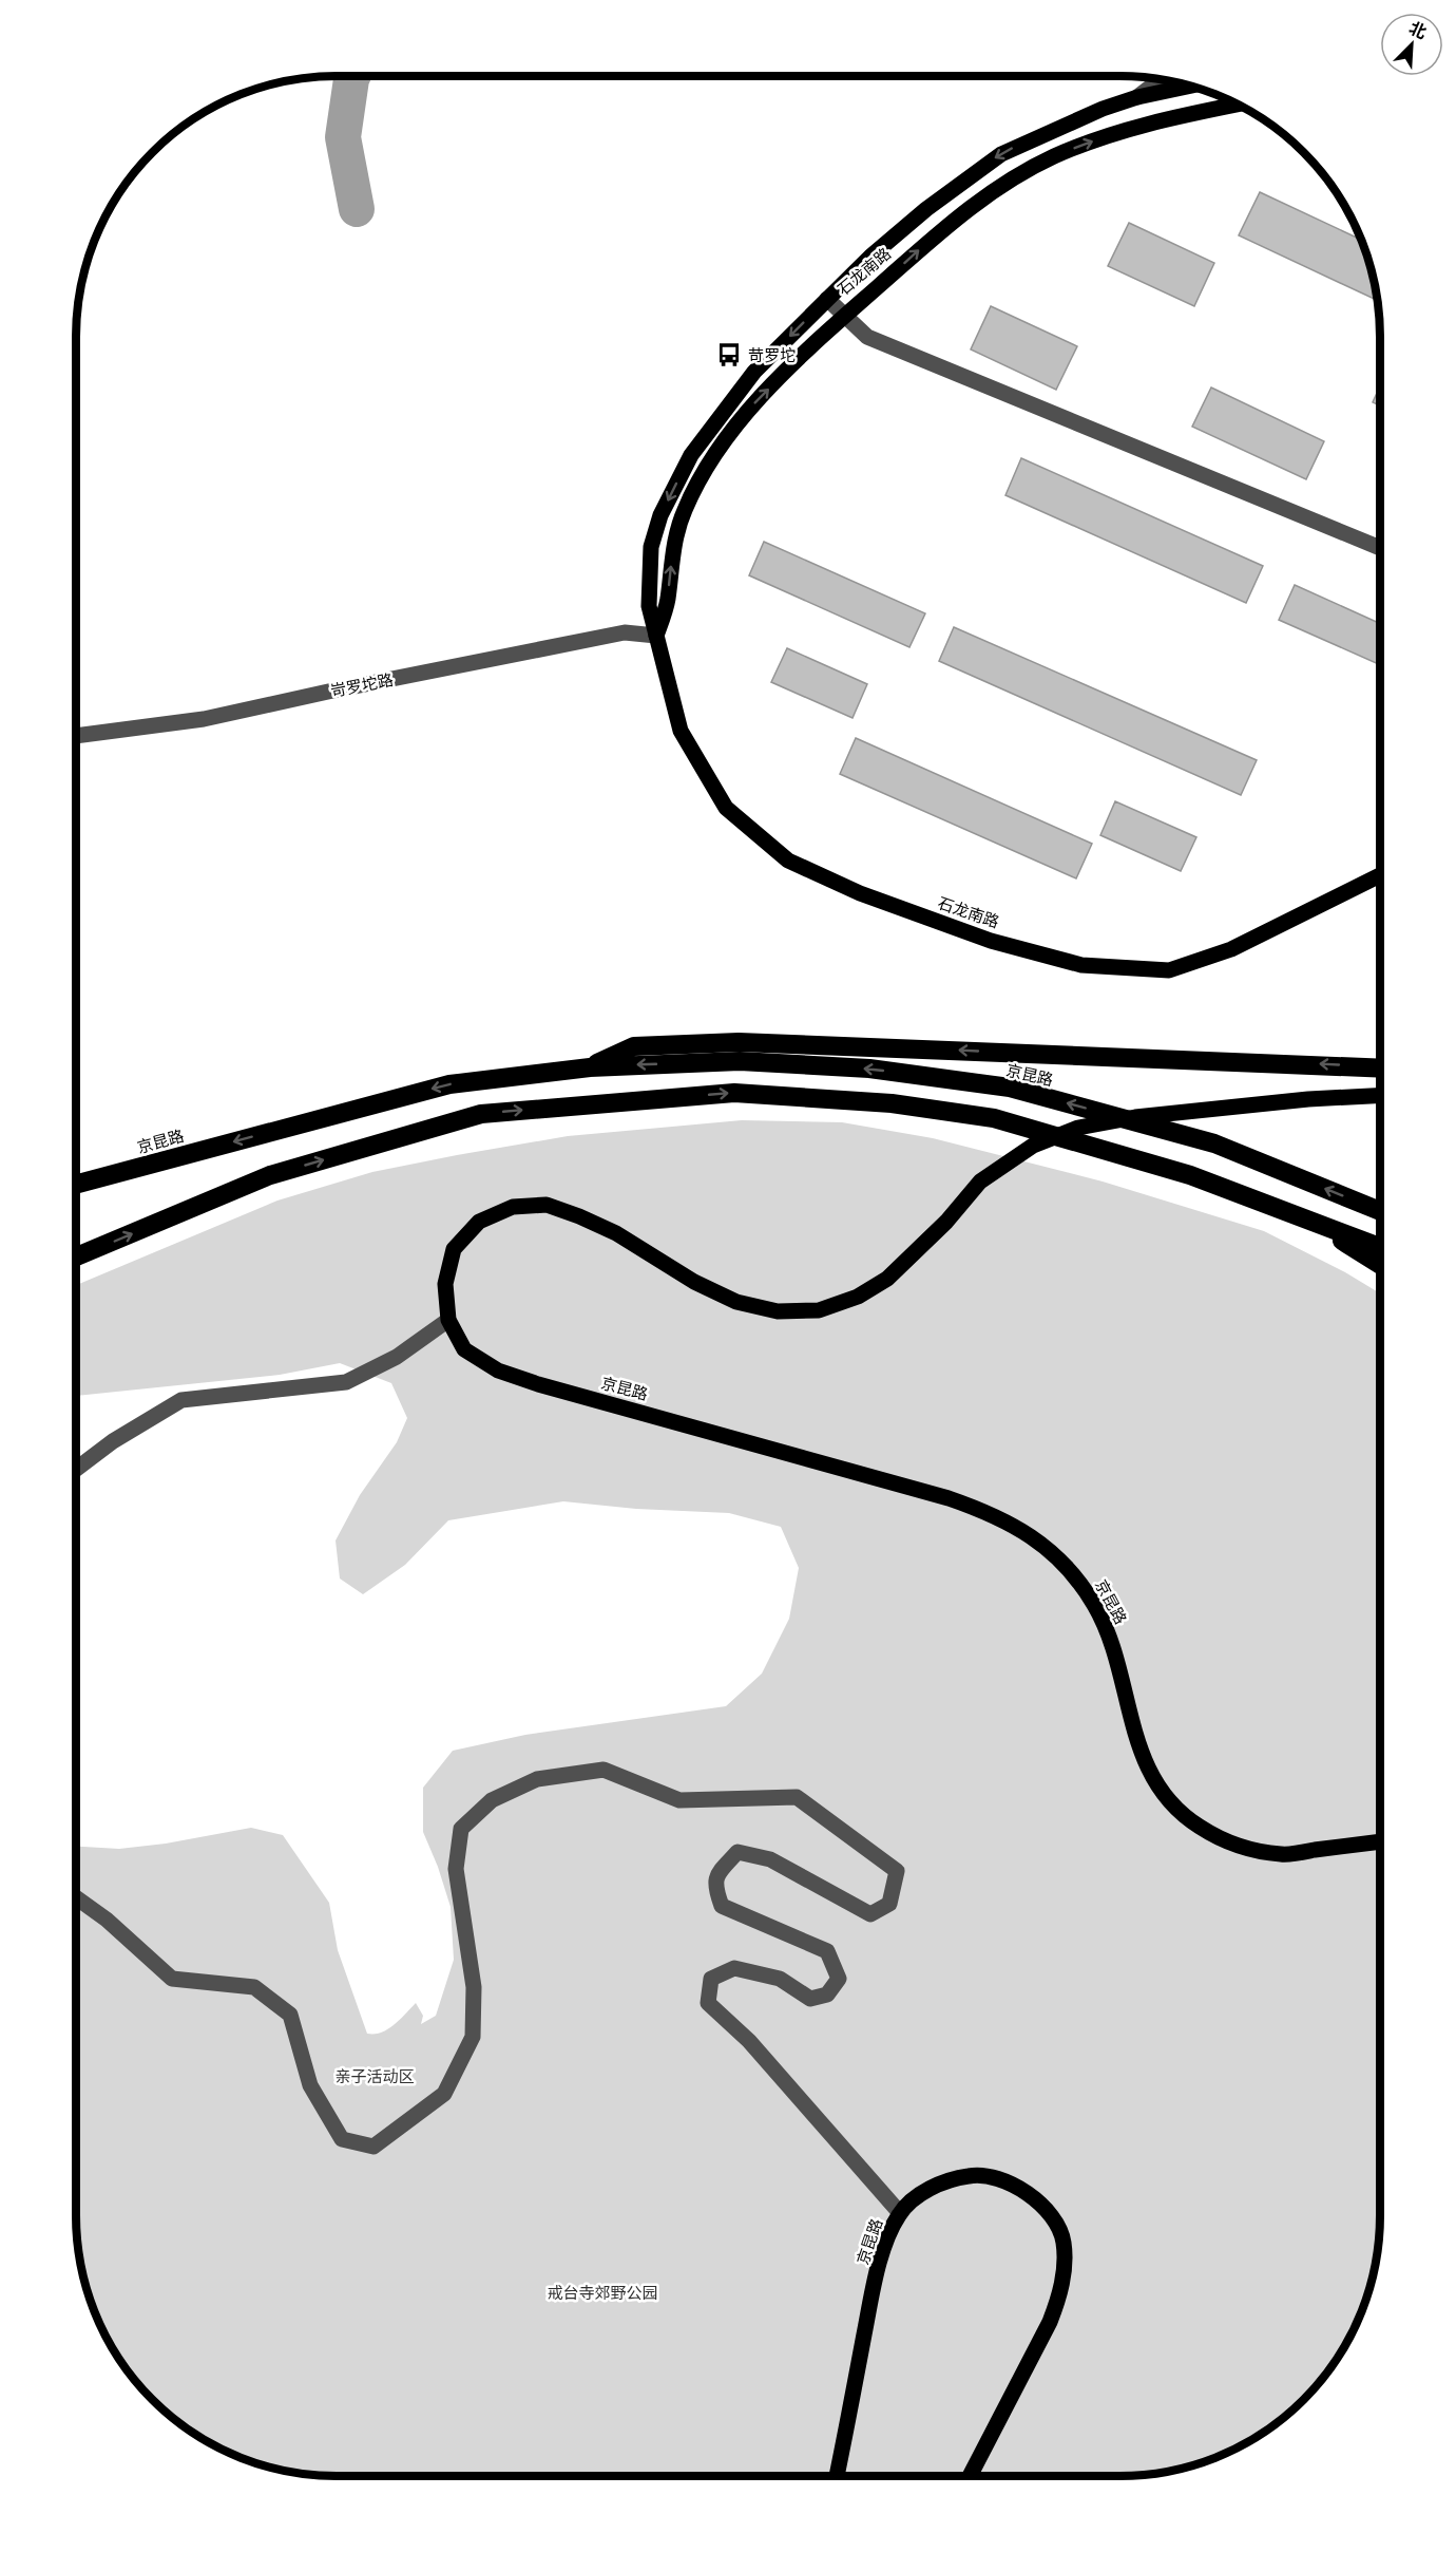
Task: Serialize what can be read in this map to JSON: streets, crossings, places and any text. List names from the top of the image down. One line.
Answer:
{"streets":{"highway":["京昆路"],"main road":["石龙南路"],"street":["岢罗坨路"]},"crossings":[["石龙南路","岢罗坨路"]],"parks":["亲子活动区","戒台寺郊野公园"],"places":{"bus stop":["苛罗坨"]},"north":"top right"}
